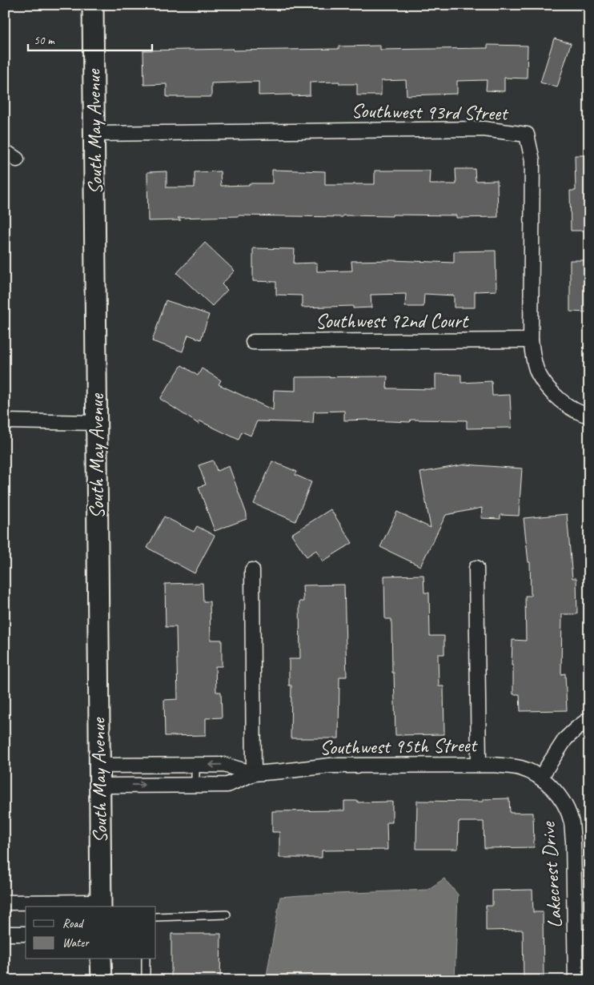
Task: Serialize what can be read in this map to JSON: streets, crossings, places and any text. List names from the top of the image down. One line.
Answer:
{"streets":{"main road":["South May Avenue"],"street":["Southwest 93rd Street","Southwest 92nd Court","Southwest 95th Street","Lakecrest Drive"]},"crossings":[["Southwest 93rd Street","South May Avenue"],["Southwest 93rd Street","Southwest 92nd Court"],["South May Avenue","Southwest 95th Street"],["Southwest 95th Street","Lakecrest Drive"]],"legend":["Road","Water"],"scale_bar":"50 m"}
